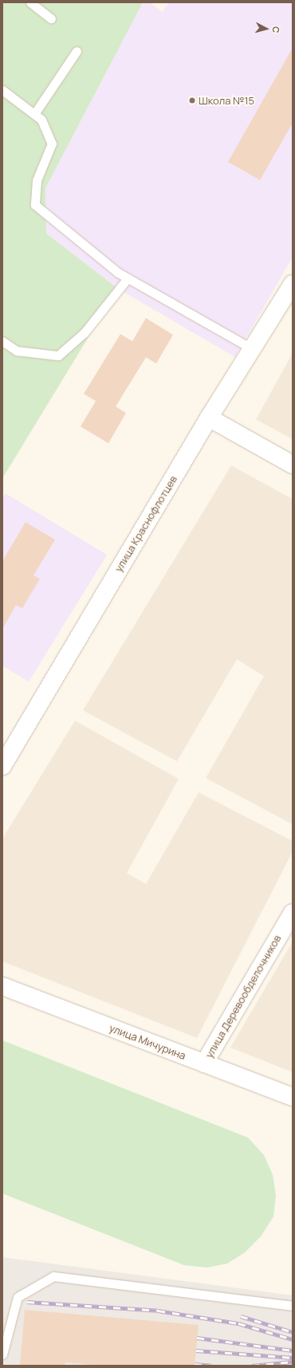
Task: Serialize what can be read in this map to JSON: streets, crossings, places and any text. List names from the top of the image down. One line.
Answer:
{"streets":{"street":["улица Краснофлотцев","улица Деревообделочников","улица Мичурина"]},"crossings":[["улица Деревообделочников","улица Мичурина"]],"places":["Школа №15"],"north":"right"}
